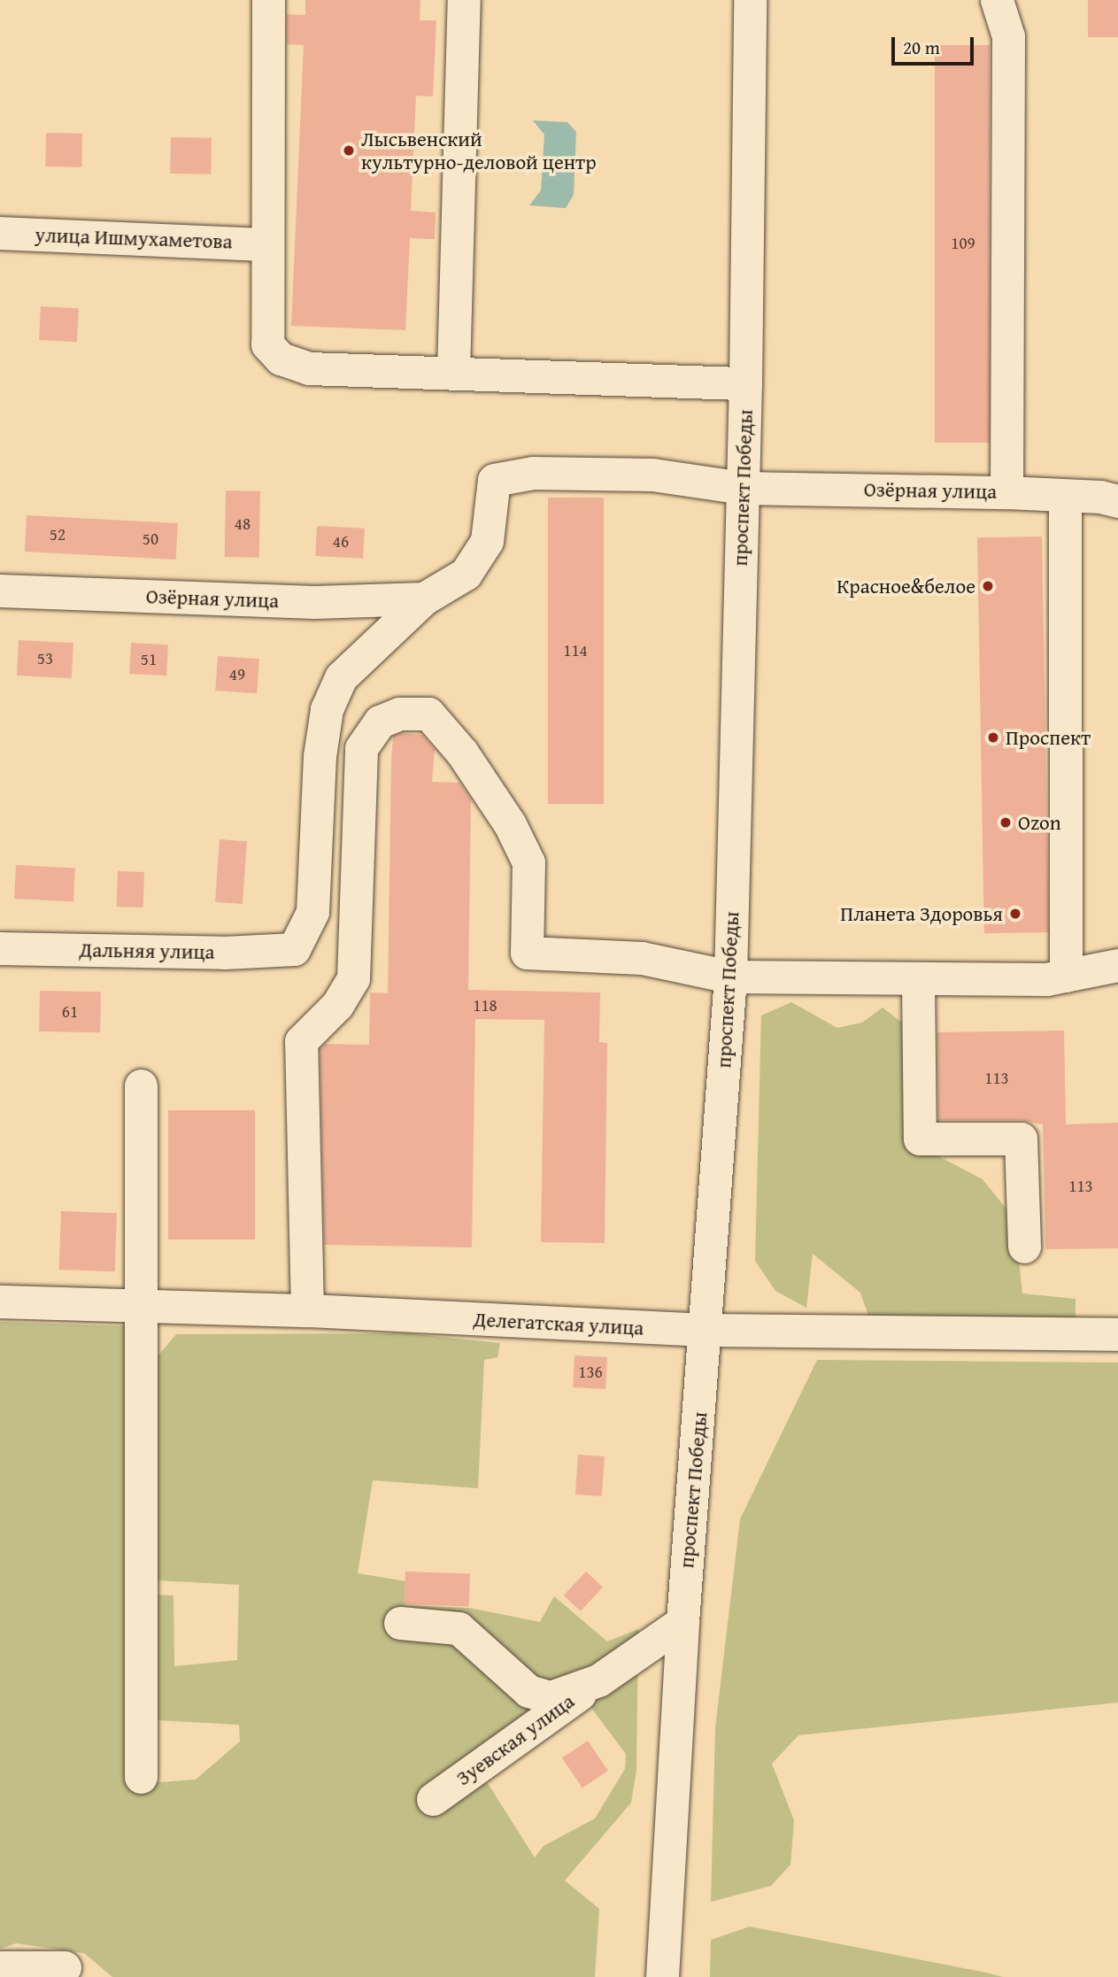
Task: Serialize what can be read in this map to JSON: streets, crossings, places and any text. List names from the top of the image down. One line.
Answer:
{"streets":{"street":["улица Ишмухаметова","проспект Победы","Озёрная улица","Дальняя улица","Делегатская улица","Зуевская улица"]},"crossings":[["проспект Победы","Озёрная улица"],["проспект Победы","Делегатская улица"],["проспект Победы","Зуевская улица"],["Озёрная улица","Дальняя улица"]],"places":["Лысьвенский культурно-деловой центр","Красное&белое","Проспект","Ozon","Планета Здоровья"],"house_numbers":["109","48","52","50","46","114","53","51","49","118","61","113","113","136"],"scale_bar":"20 m"}
